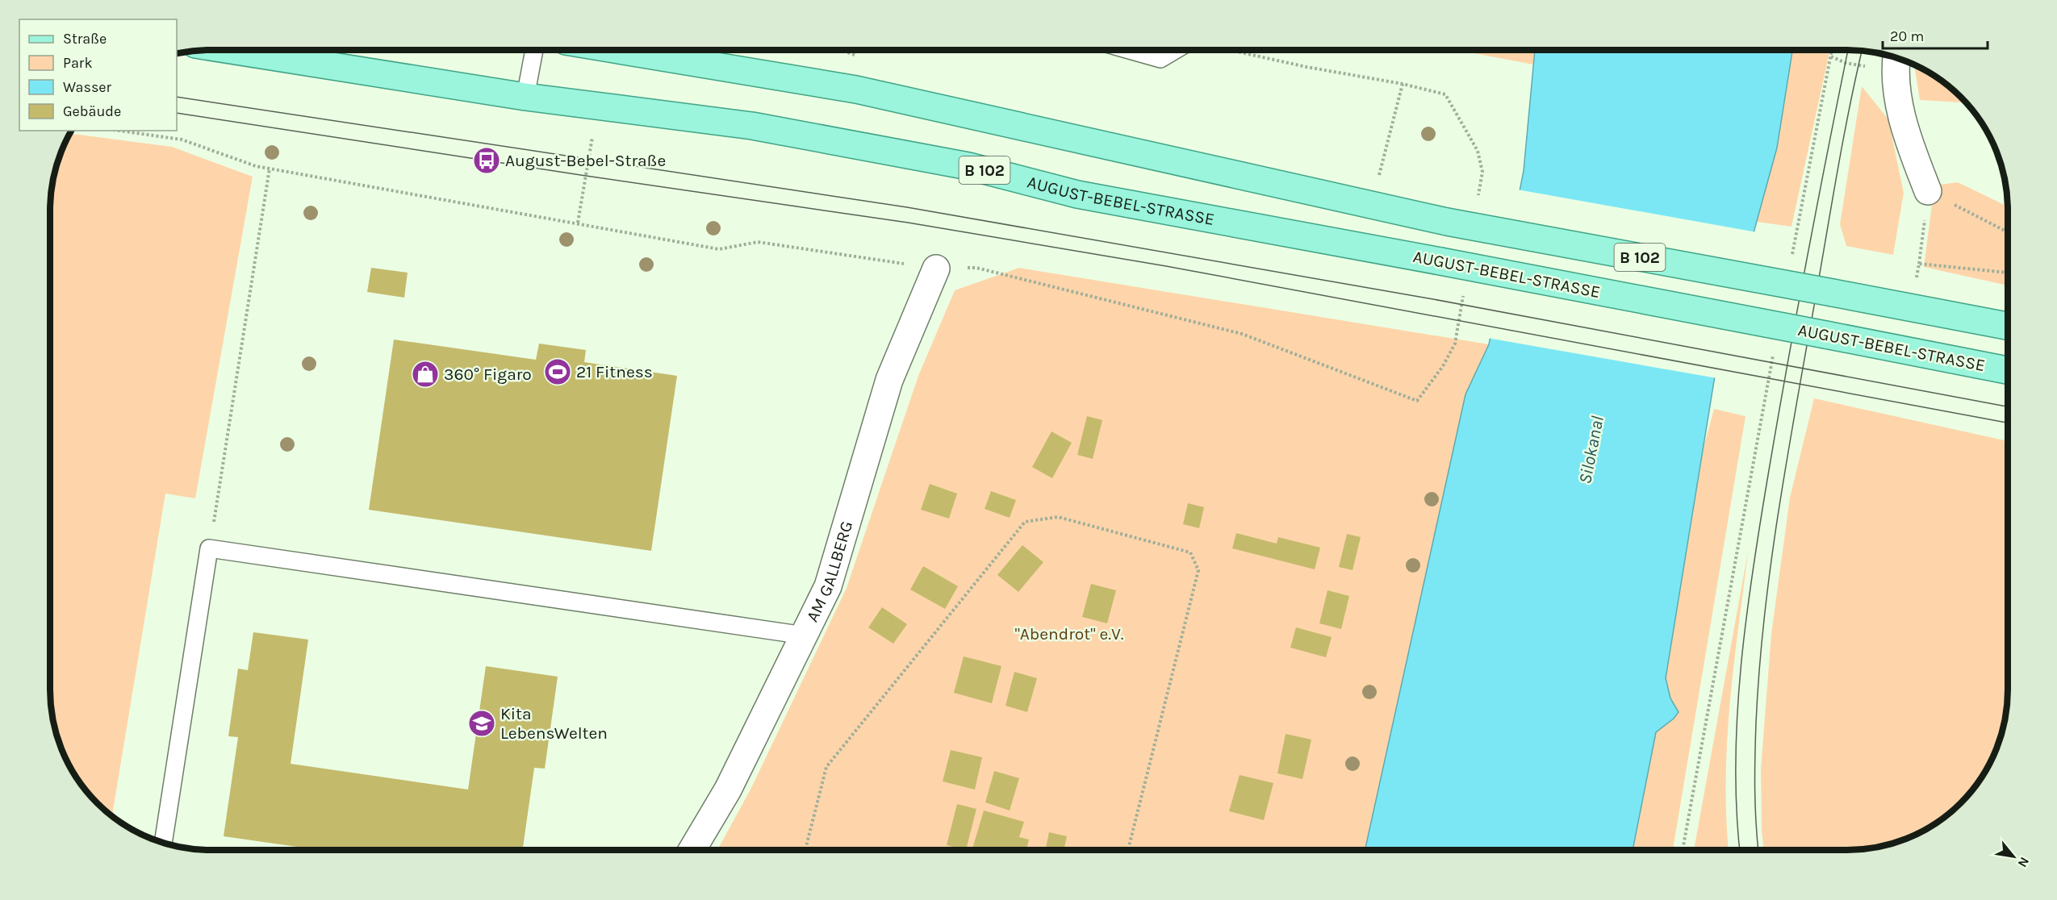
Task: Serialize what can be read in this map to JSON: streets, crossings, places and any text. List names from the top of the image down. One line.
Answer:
{"streets":{"main road":["B 102","AUGUST-BEBEL-STRASSE"],"street":["AM GALLBERG"]},"water":["Silokanal"],"parks":["\"Abendrot\" e.V."],"places":{"bus stop":["August-Bebel-Straße"],"sports":["21 Fitness"],"shop":["360° Figaro"],"school or university":["Kita LebensWelten"]},"legend":["Straße","Park","Wasser","Gebäude"],"scale_bar":"20 m","north":"bottom right"}
